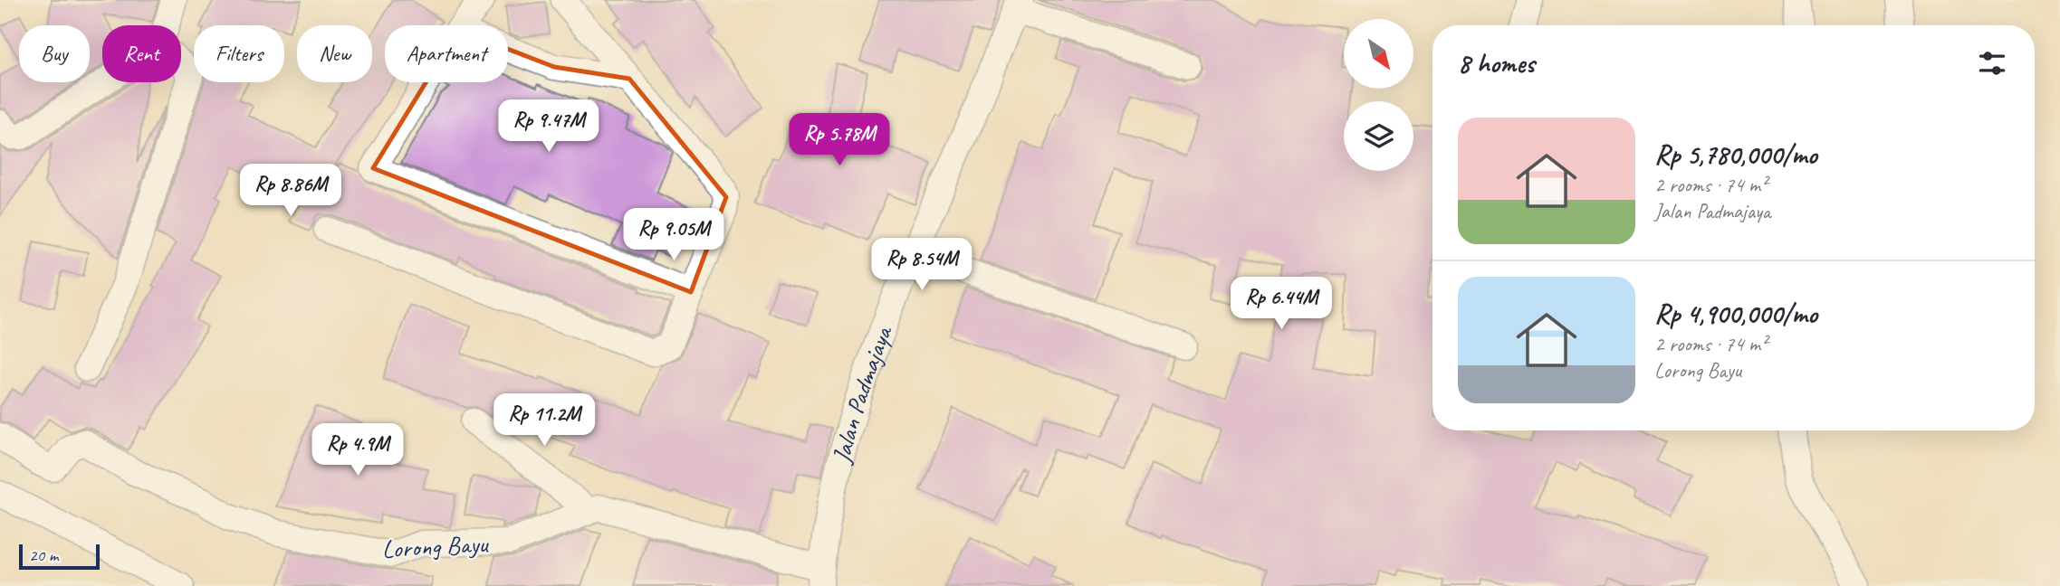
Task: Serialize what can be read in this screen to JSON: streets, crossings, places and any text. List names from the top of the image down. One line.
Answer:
{"streets":{"street":["Jalan Padmajaya","Lorong Bayu"]},"crossings":[["Jalan Padmajaya","Lorong Bayu"]],"scale_bar":"20 m","north":"bottom right","page":{"chip":["Buy","Rent","Filters","New","Apartment"],"heading":"8 homes","price":["Rp 9.47M","Rp 5.78M","Rp 8.86M","Rp 9.05M","Rp 8.54M","Rp 6.44M","Rp 11.2M","Rp 4.9M"],"list":[{"name":"Rp 5,780,000/mo","note":"2 rooms · 74 m² · Jalan Padmajaya"},{"name":"Rp 4,900,000/mo","note":"2 rooms · 74 m² · Lorong Bayu"}],"scale":"20 m"}}
